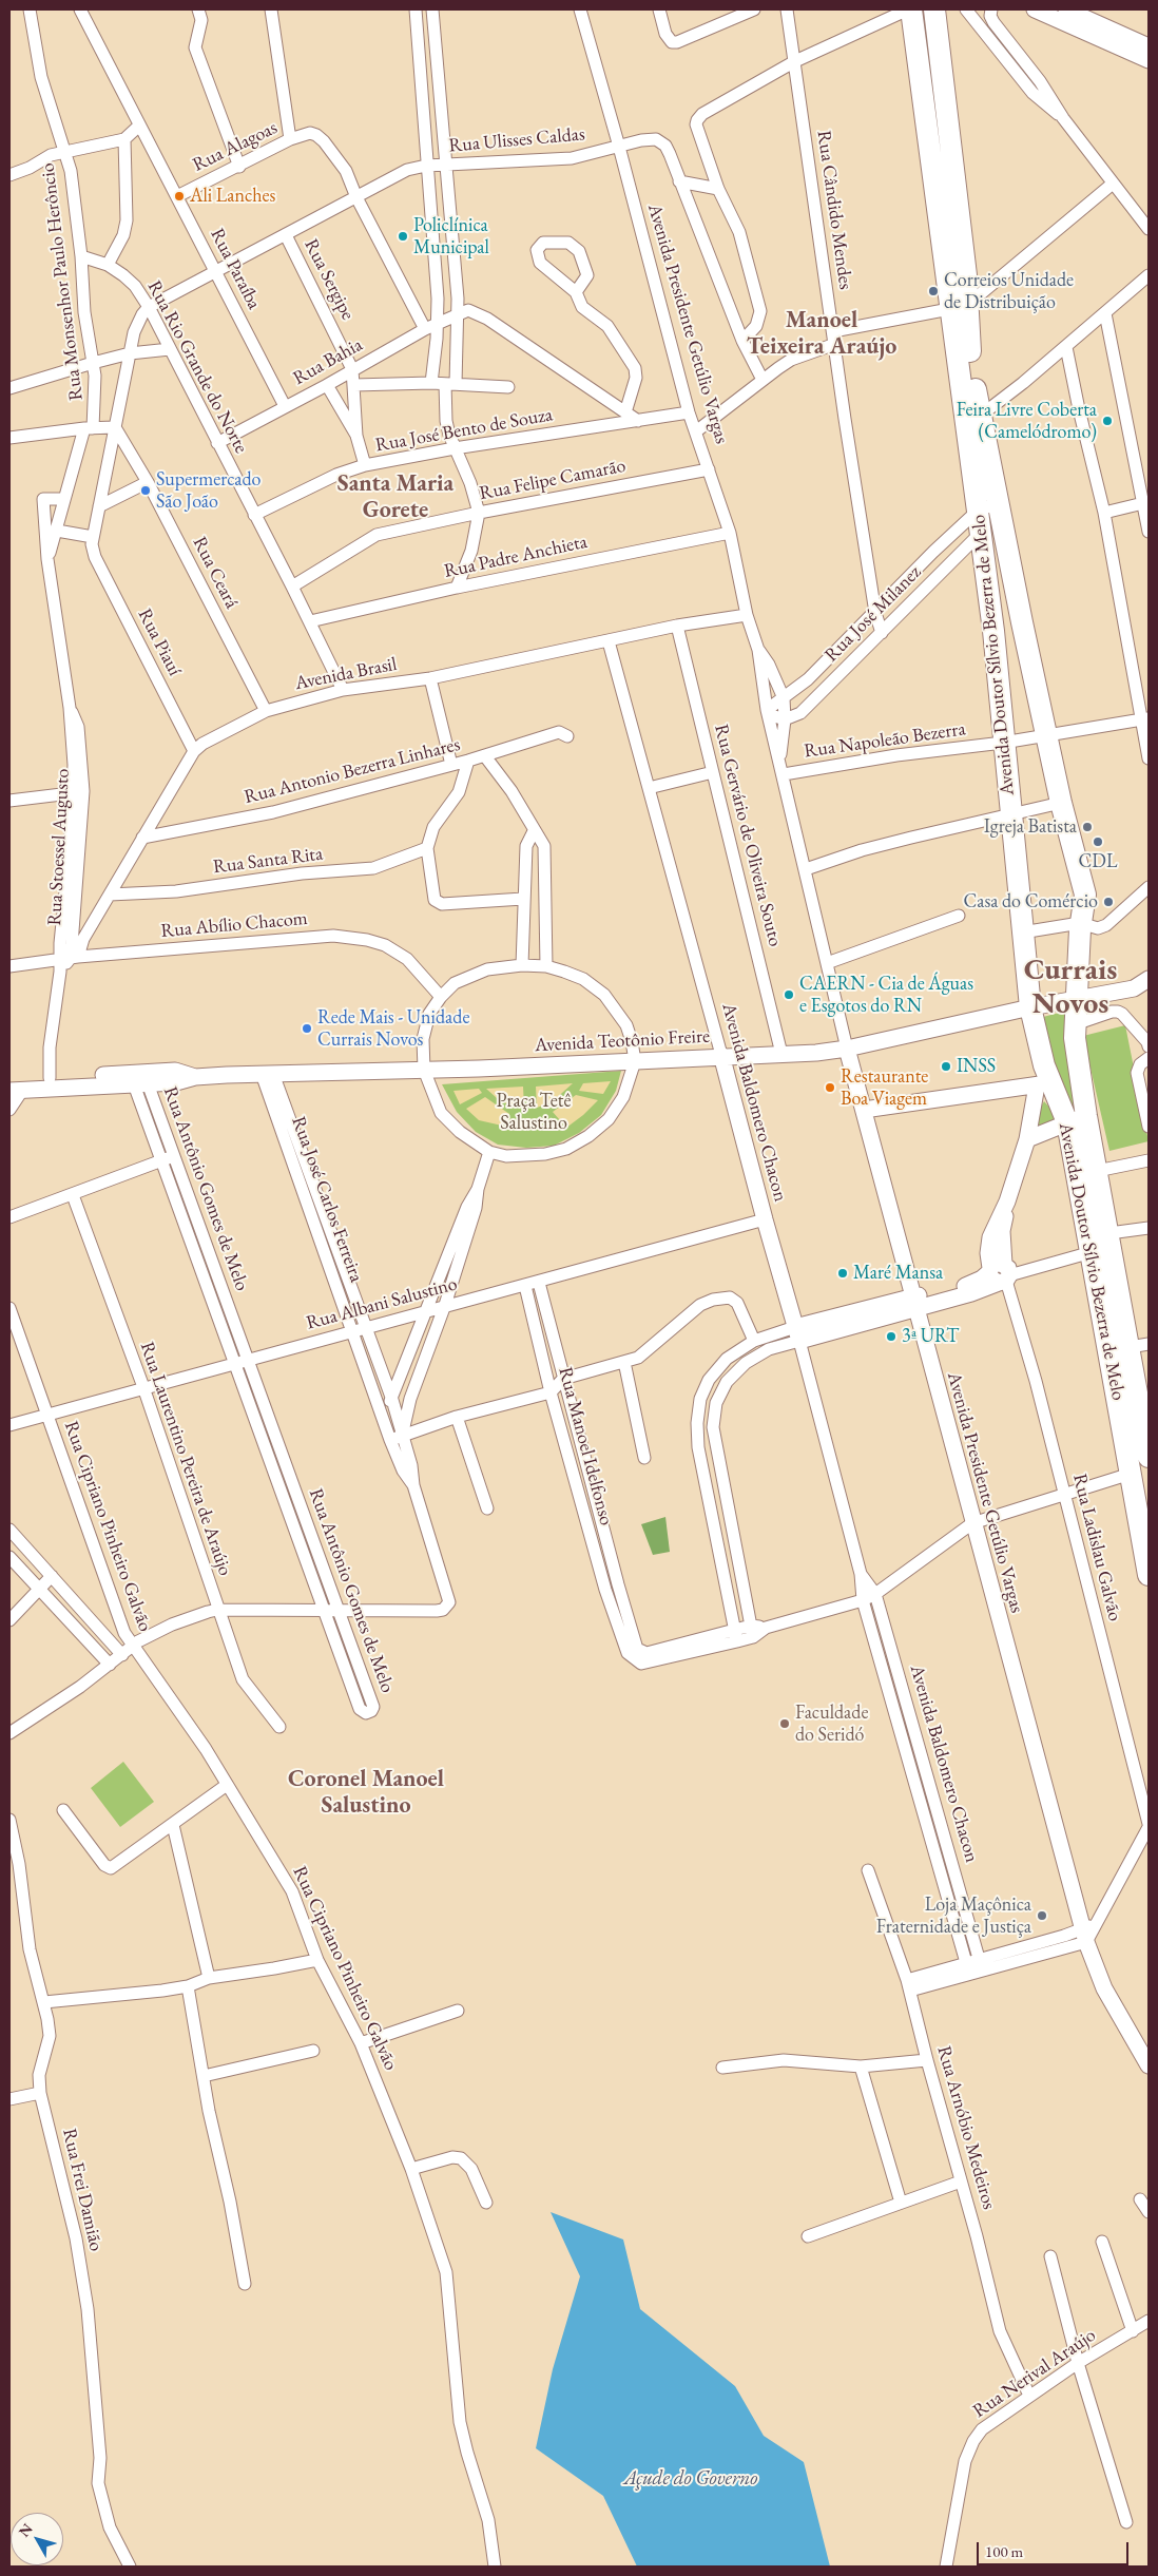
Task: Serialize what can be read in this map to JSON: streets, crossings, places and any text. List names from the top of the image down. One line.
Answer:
{"streets":{"highway":["Avenida Doutor Sílvio Bezerra de Melo"],"main road":["Avenida Presidente Getúlio Vargas","Avenida Teotônio Freire","Avenida Baldomero Chacon"],"street":["Rua Ulisses Caldas","Rua Alagoas","Rua Cândido Mendes","Rua Paraíba","Rua Sergipe","Rua Monsenhor Paulo Herôncio","Rua Bahia","Rua Rio Grande do Norte","Rua José Bento de Souza","Rua Felipe Camarão","Rua Padre Anchieta","Rua Ceará","Rua José Milanez","Rua Piauí","Avenida Brasil","Rua Napoleão Bezerra","Rua Antonio Bezerra Linhares","Rua Gervário de Oliveira Souto","Rua Stoessel Augusto","Rua Santa Rita","Rua Abílio Chacom","Rua Antônio Gomes de Melo","Rua José Carlos Ferreira","Rua Albani Salustino","Rua Manoel Idelfonso","Rua Laurentino Pereira de Araújo","Rua Cipriano Pinheiro Galvão","Rua Ladislau Galvão","Rua Arnóbio Medeiros","Rua Frei Damião","Rua Nerival Araújo"]},"crossings":[["Rua Ulisses Caldas","Rua Alagoas"],["Rua Ulisses Caldas","Rua Paraíba"],["Rua Ulisses Caldas","Rua Sergipe"],["Rua Ulisses Caldas","Avenida Presidente Getúlio Vargas"],["Rua Ulisses Caldas","Rua Rio Grande do Norte"],["Rua Alagoas","Rua Paraíba"],["Rua Cândido Mendes","Rua José Milanez"],["Rua Paraíba","Rua Bahia"],["Rua Sergipe","Rua Bahia"],["Rua Monsenhor Paulo Herôncio","Rua Rio Grande do Norte"],["Rua Monsenhor Paulo Herôncio","Rua Stoessel Augusto"],["Avenida Presidente Getúlio Vargas","Rua José Bento de Souza"],["Avenida Presidente Getúlio Vargas","Rua Felipe Camarão"],["Avenida Presidente Getúlio Vargas","Rua Padre Anchieta"],["Avenida Presidente Getúlio Vargas","Rua José Milanez"],["Avenida Presidente Getúlio Vargas","Avenida Brasil"],["Avenida Presidente Getúlio Vargas","Rua Napoleão Bezerra"],["Avenida Presidente Getúlio Vargas","Avenida Teotônio Freire"],["Rua Bahia","Rua Rio Grande do Norte"],["Rua Rio Grande do Norte","Rua José Bento de Souza"],["Rua Rio Grande do Norte","Rua Felipe Camarão"],["Rua Rio Grande do Norte","Rua Padre Anchieta"],["Rua Rio Grande do Norte","Avenida Brasil"],["Rua Ceará","Avenida Brasil"],["Rua José Milanez","Avenida Doutor Sílvio Bezerra de Melo"],["Rua Piauí","Avenida Brasil"],["Avenida Doutor Sílvio Bezerra de Melo","Rua Napoleão Bezerra"],["Avenida Doutor Sílvio Bezerra de Melo","Avenida Teotônio Freire"],["Avenida Brasil","Rua Antonio Bezerra Linhares"],["Avenida Brasil","Rua Gervário de Oliveira Souto"],["Avenida Brasil","Rua Stoessel Augusto"],["Avenida Brasil","Rua Santa Rita"],["Avenida Brasil","Rua Abílio Chacom"],["Avenida Brasil","Avenida Baldomero Chacon"],["Rua Gervário de Oliveira Souto","Avenida Teotônio Freire"],["Rua Stoessel Augusto","Rua Abílio Chacom"],["Avenida Teotônio Freire","Avenida Baldomero Chacon"],["Avenida Teotônio Freire","Rua José Carlos Ferreira"],["Avenida Baldomero Chacon","Rua Albani Salustino"],["Rua Antônio Gomes de Melo","Rua José Carlos Ferreira"],["Rua Antônio Gomes de Melo","Rua Albani Salustino"],["Rua José Carlos Ferreira","Rua Albani Salustino"],["Rua Albani Salustino","Rua Manoel Idelfonso"],["Rua Albani Salustino","Rua Laurentino Pereira de Araújo"],["Rua Albani Salustino","Rua Cipriano Pinheiro Galvão"],["Rua Arnóbio Medeiros","Rua Nerival Araújo"]],"districts":["Manoel Teixeira Araújo","Santa Maria Gorete","Currais Novos","Coronel Manoel Salustino"],"water":["Açude do Governo"],"parks":["Praça Tetê Salustino"],"places":["Ali Lanches","Policlínica Municipal","Correios Unidade de Distribuição","Feira Livre Coberta (Camelódromo)","Supermercado São João","Igreja Batista","CDL","Casa do Comércio","CAERN - Cia de Águas e Esgotos do RN","Rede Mais - Unidade Currais Novos","INSS","Restaurante Boa Viagem","Maré Mansa","3ª URT","Faculdade do Seridó","Loja Maçônica Fraternidade e Justiça"],"scale_bar":"100 m","north":"top left"}
